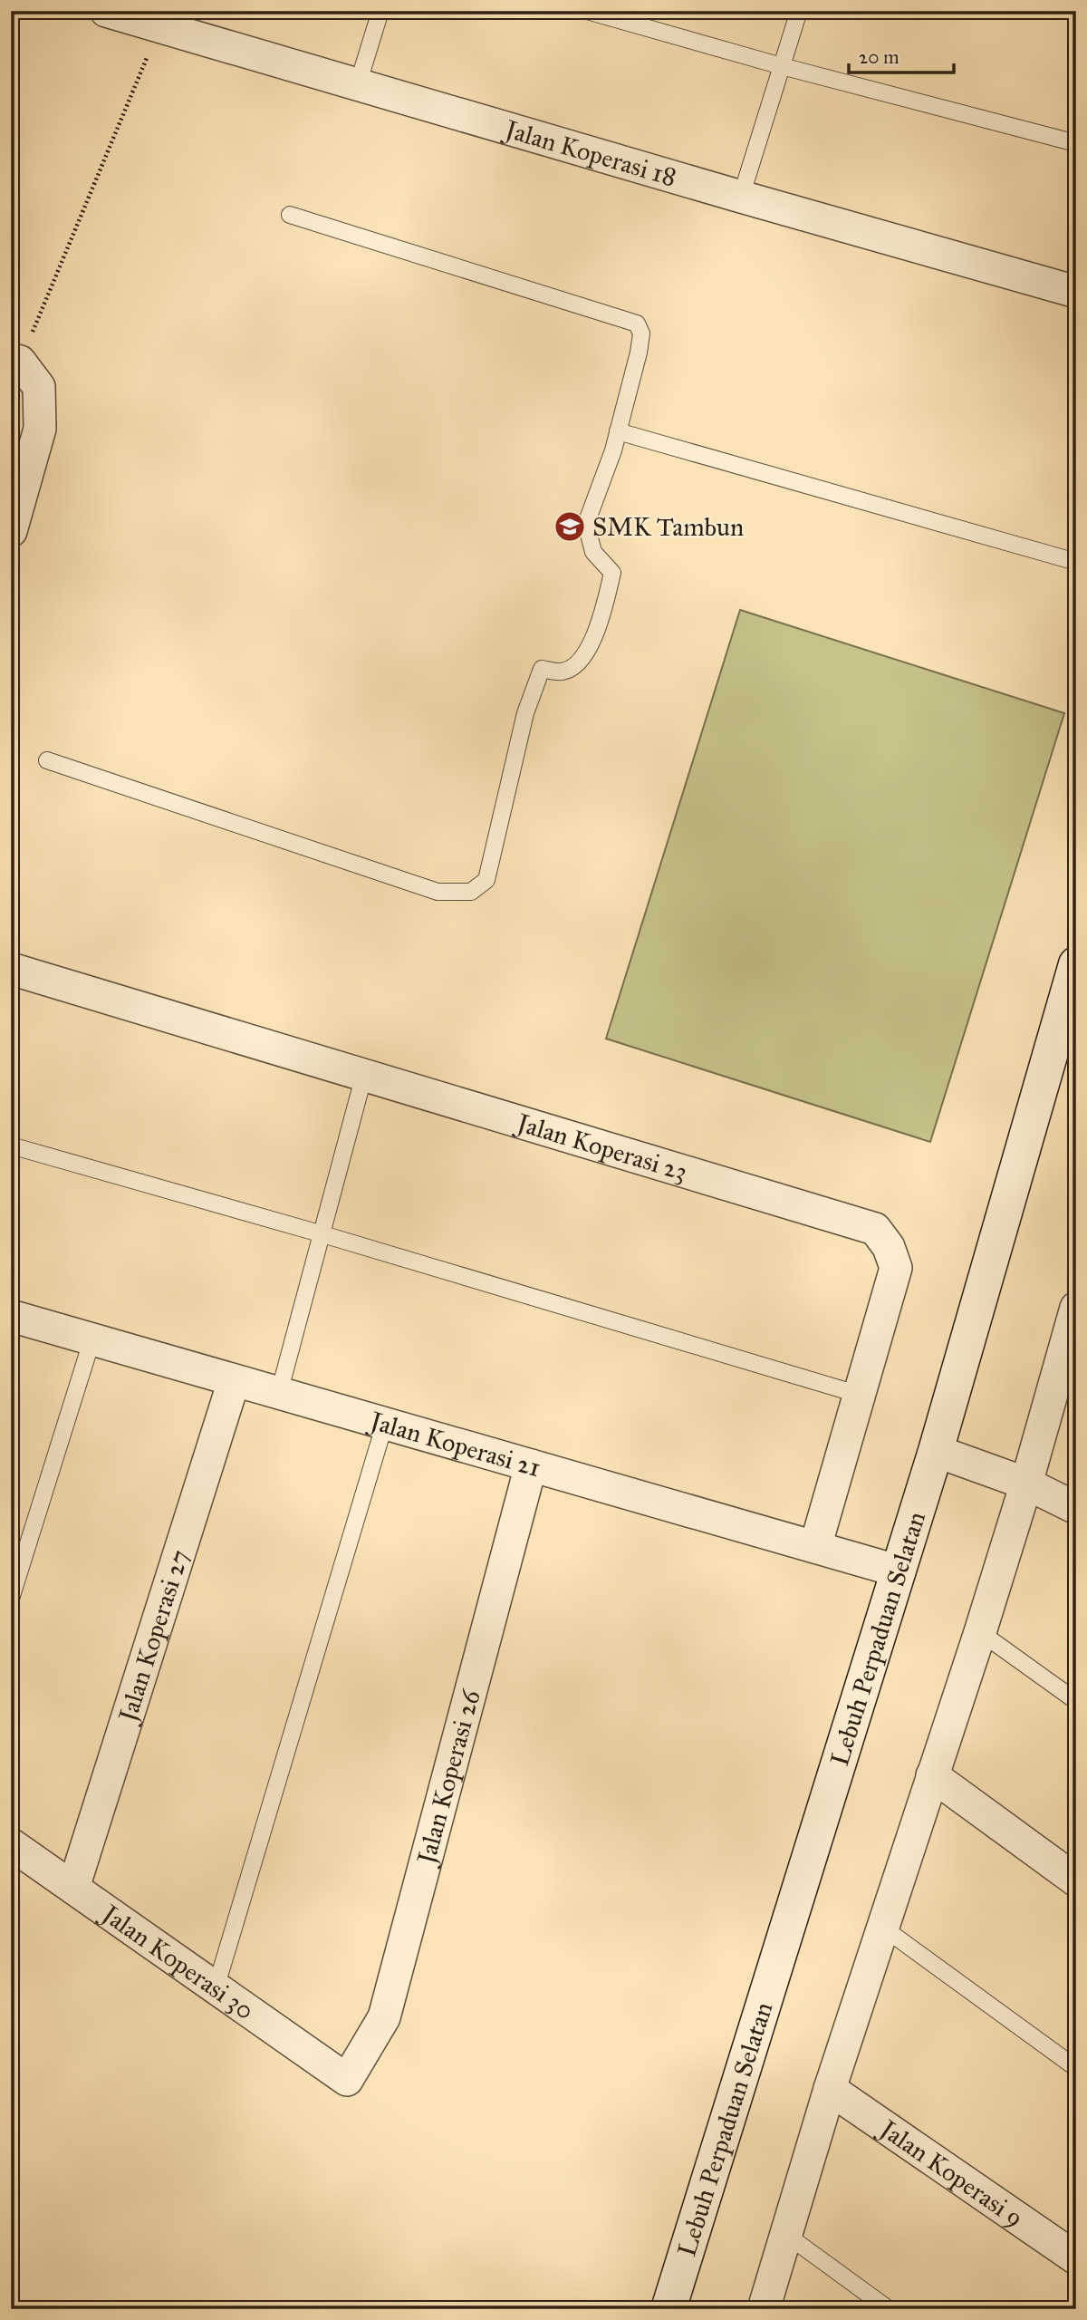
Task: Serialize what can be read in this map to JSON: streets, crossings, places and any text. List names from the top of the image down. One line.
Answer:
{"streets":{"street":["Jalan Koperasi 18","Jalan Koperasi 23","Jalan Koperasi 21","Jalan Koperasi 27","Lebuh Perpaduan Selatan","Jalan Koperasi 26","Jalan Koperasi 30","Jalan Koperasi 9"]},"crossings":[["Jalan Koperasi 23","Jalan Koperasi 21"],["Jalan Koperasi 21","Jalan Koperasi 27"],["Jalan Koperasi 21","Lebuh Perpaduan Selatan"],["Jalan Koperasi 21","Jalan Koperasi 26"],["Jalan Koperasi 27","Jalan Koperasi 30"],["Jalan Koperasi 26","Jalan Koperasi 30"]],"places":{"school or university":["SMK Tambun"]},"scale_bar":"20 m"}
